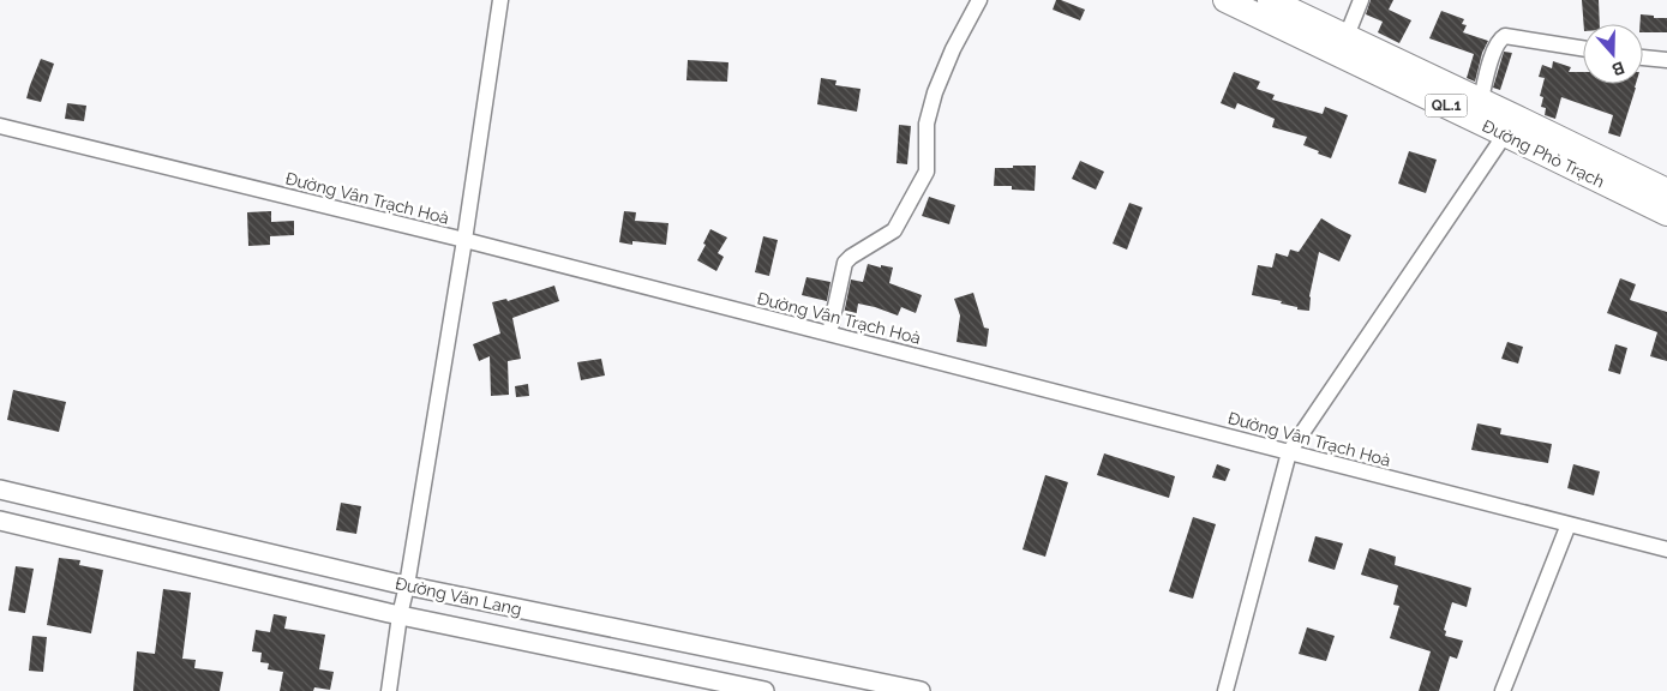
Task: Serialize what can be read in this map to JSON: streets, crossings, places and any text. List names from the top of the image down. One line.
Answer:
{"streets":{"highway":["QL.1","Đường Phò Trạch"],"street":["Đường Vân Trạch Hoà","Đường Văn Lang"]},"north":"bottom"}
